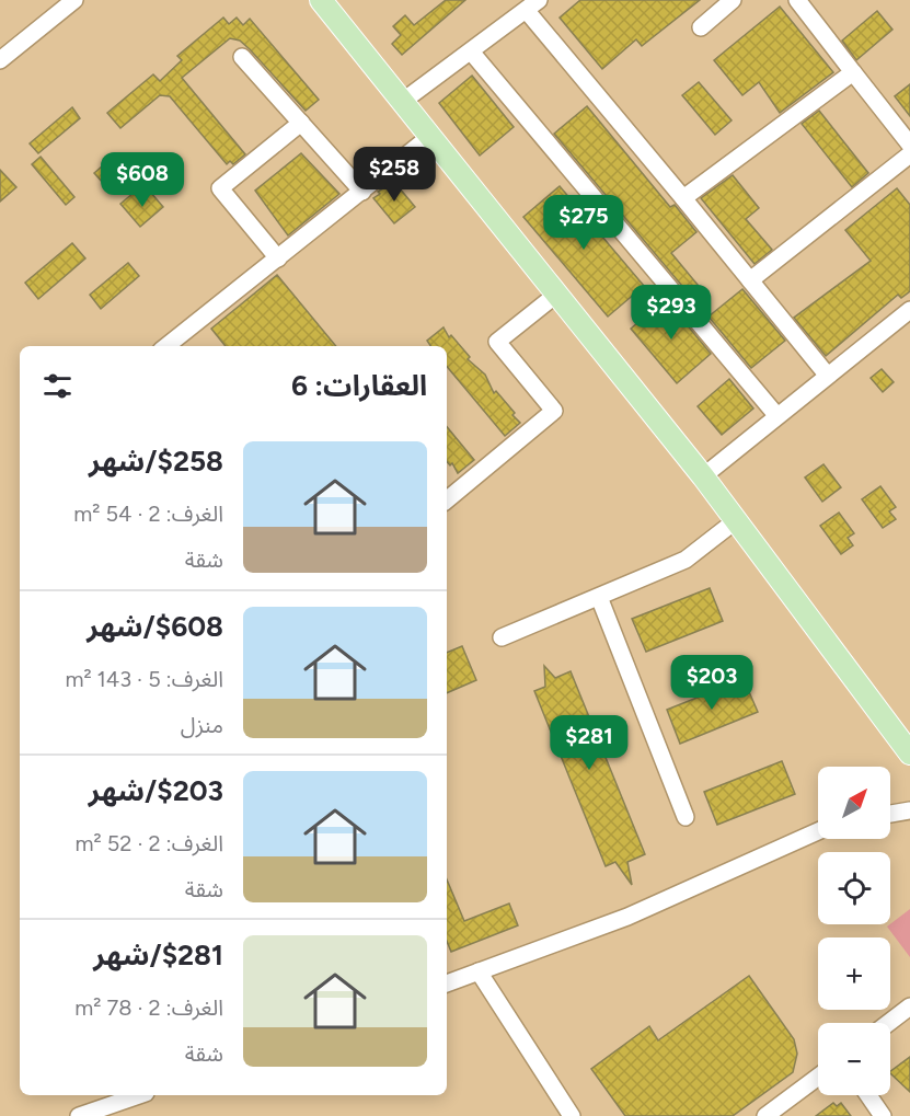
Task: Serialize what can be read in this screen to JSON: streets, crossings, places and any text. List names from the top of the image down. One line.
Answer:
{"north":"top right","page":{"price":["$258","$608","$275","$293","$203","$281"],"heading":"العقارات: 6","list":[{"name":"$258/شهر","note":"الغرف: 2 · 54 m² · شقة"},{"name":"$608/شهر","note":"الغرف: 5 · 143 m² · منزل"},{"name":"$203/شهر","note":"الغرف: 2 · 52 m² · شقة"},{"name":"$281/شهر","note":"الغرف: 2 · 78 m² · شقة"}],"map_buttons":["+","−"]}}
